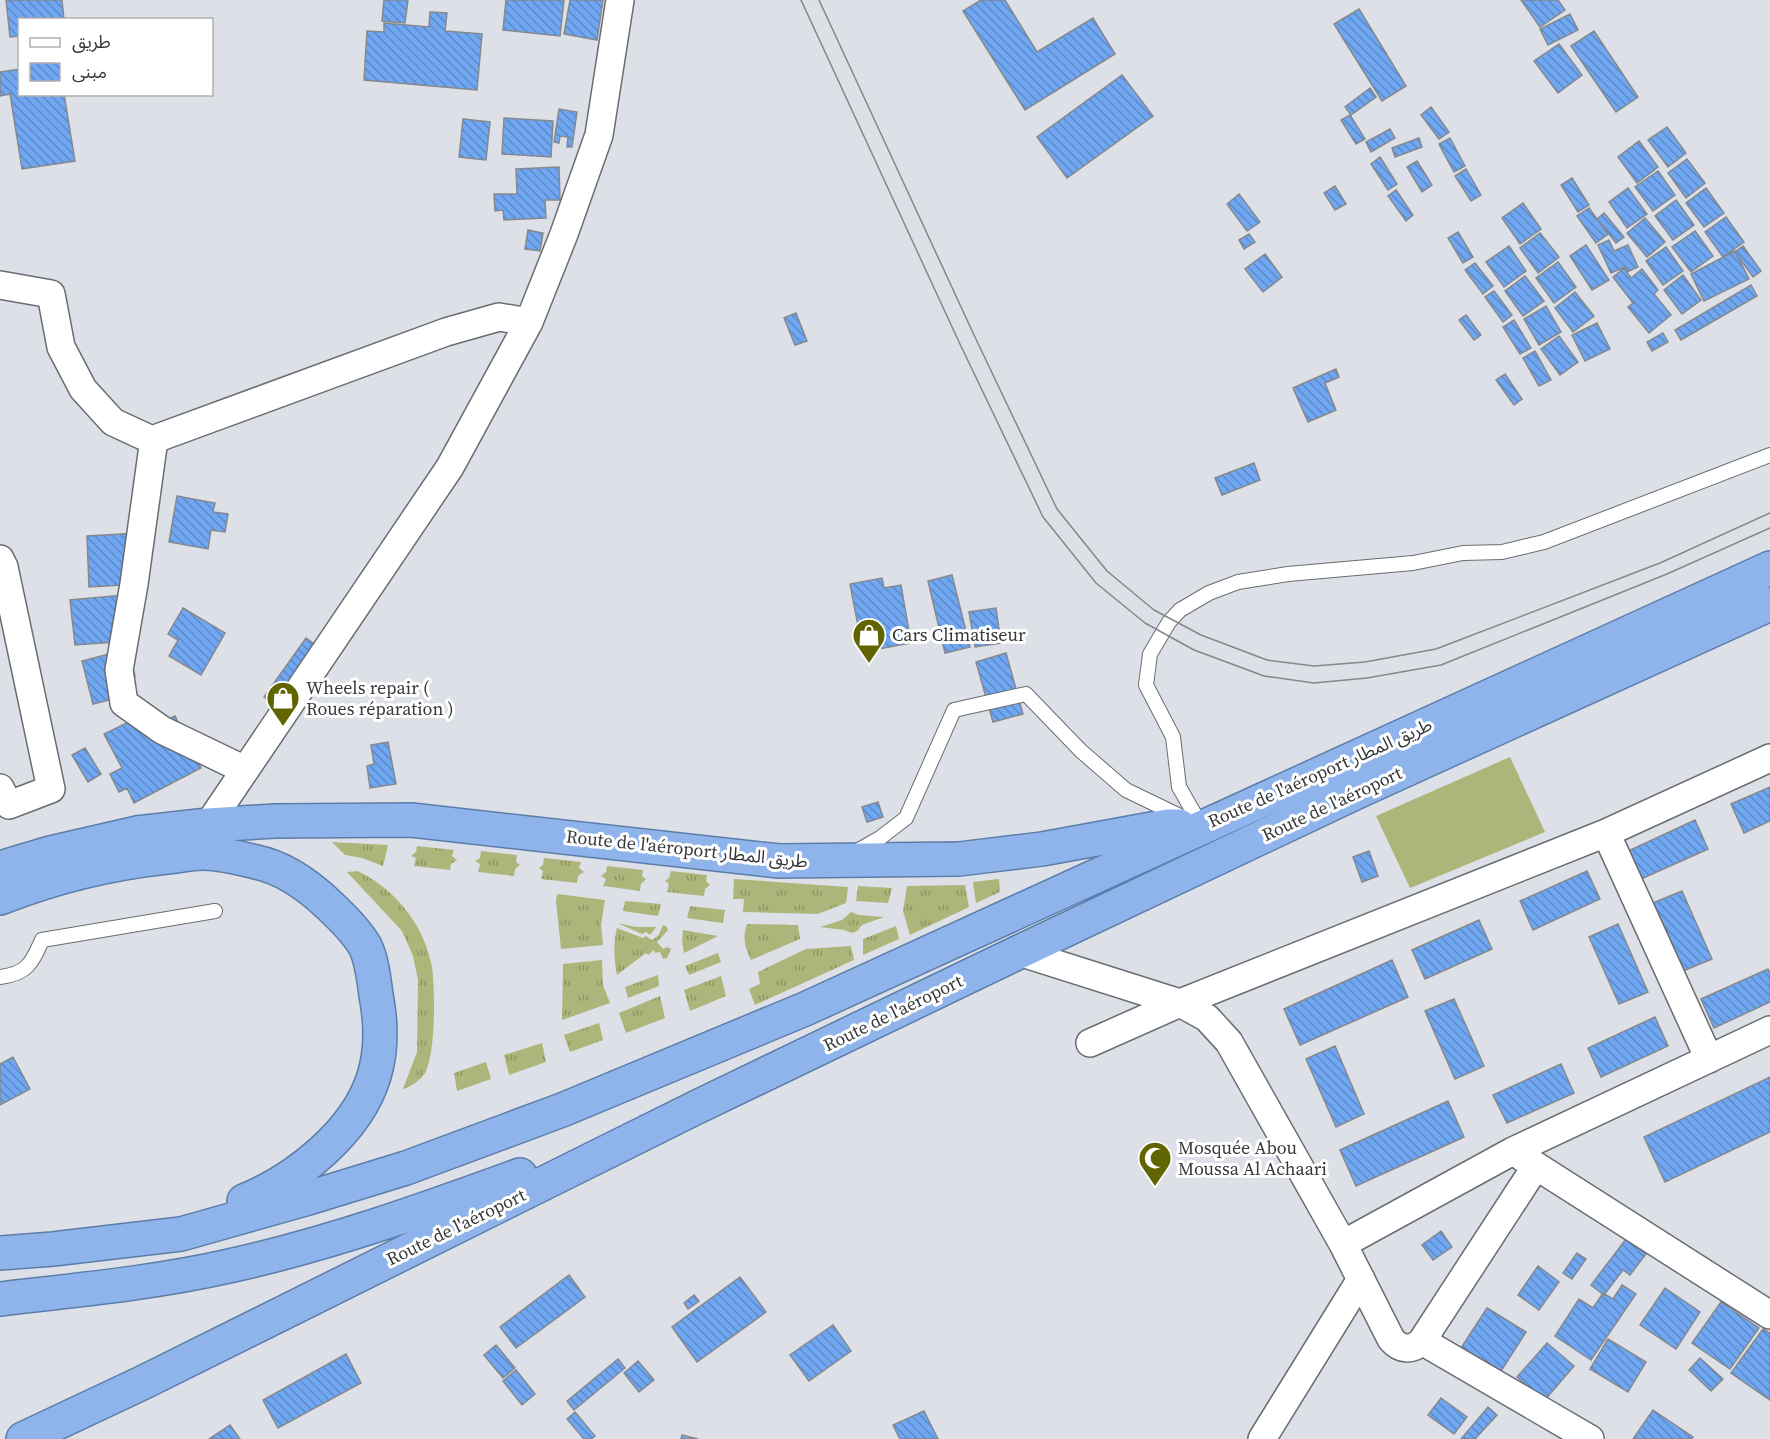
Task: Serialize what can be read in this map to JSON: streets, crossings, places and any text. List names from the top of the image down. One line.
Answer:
{"streets":{"highway":["Route de l'aéroport طريق المطار","Route de l'aéroport"]},"places":{"shop":["Cars Climatiseur","Wheels repair ( Roues réparation )"],"mosque":["Mosquée Abou Moussa Al Achaari"]},"legend":["طريق","مبنى"]}
